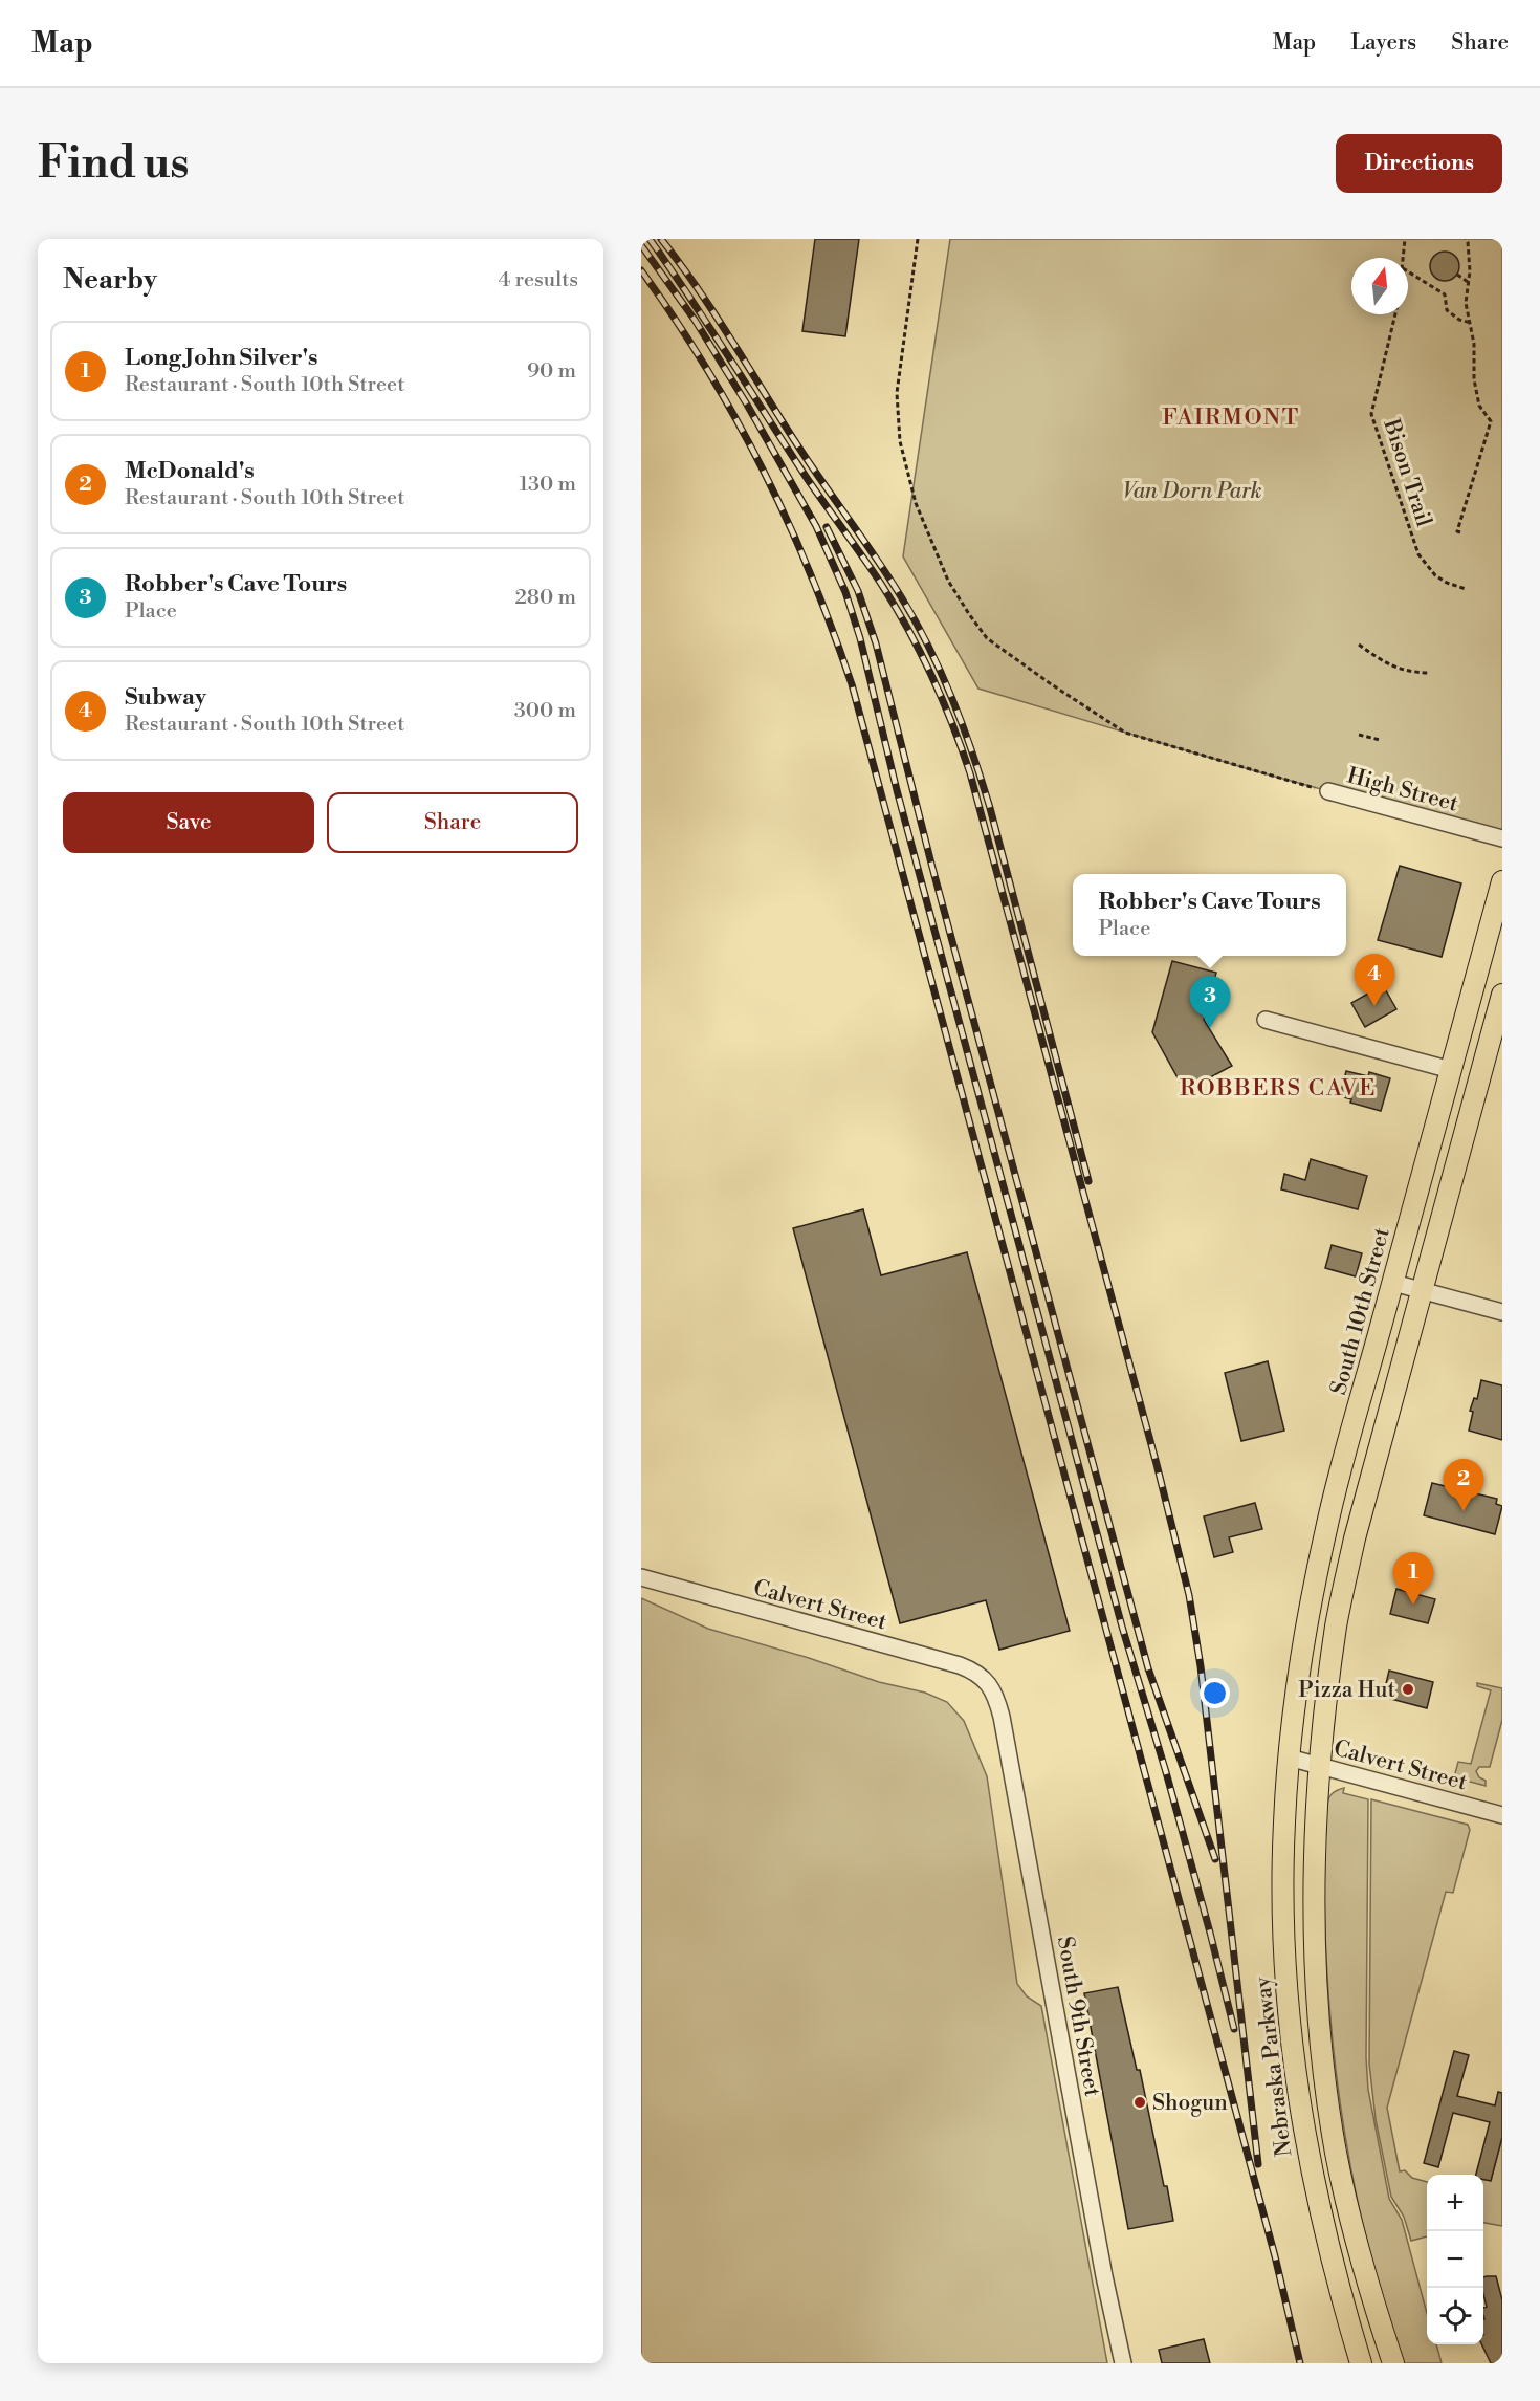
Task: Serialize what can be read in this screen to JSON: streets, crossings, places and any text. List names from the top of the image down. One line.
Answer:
{"streets":{"main road":["South 10th Street","Nebraska Parkway"],"street":["High Street","Calvert Street","South 9th Street"],"path":["Bison Trail"]},"crossings":[["South 10th Street","Calvert Street"],["South 10th Street","Nebraska Parkway"],["Calvert Street","South 9th Street"],["Calvert Street","Nebraska Parkway"]],"districts":["FAIRMONT","ROBBERS CAVE"],"parks":["Van Dorn Park"],"places":["Pizza Hut","Shogun"],"north":"top","page":{"header":"Map","nav":["Map","Layers","Share"],"buttons":["Directions",["Save","Share"]],"title":"Find us","heading":["Nearby","4 results"],"list":[{"mark":"1","name":"Long John Silver's","note":"Restaurant · South 10th Street","value":"90 m"},{"mark":"2","name":"McDonald's","note":"Restaurant · South 10th Street","value":"130 m"},{"mark":"3","name":"Robber's Cave Tours","note":"Place","value":"280 m"},{"mark":"4","name":"Subway","note":"Restaurant · South 10th Street","value":"300 m"}],"popup":["Robber's Cave Tours","Place"],"pins":["4","3","2","1"],"map_buttons":["+","−"]}}
